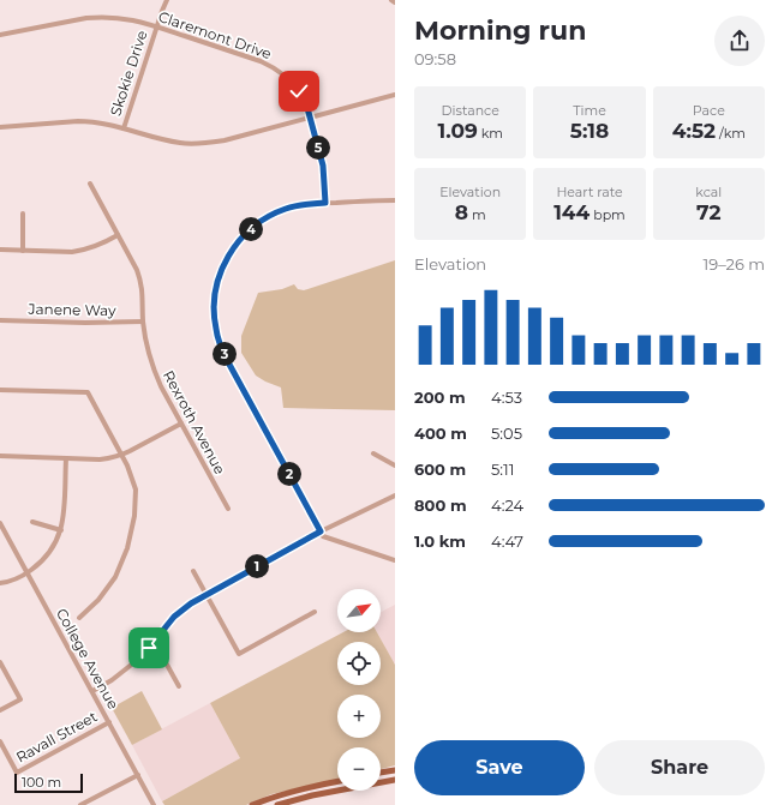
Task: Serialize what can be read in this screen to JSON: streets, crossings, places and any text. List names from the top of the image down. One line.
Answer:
{"streets":{"street":["Claremont Drive","Skokie Drive","Janene Way","Rexroth Avenue","College Avenue","Ravall Street"]},"crossings":[["Claremont Drive","Skokie Drive"],["Janene Way","Rexroth Avenue"],["College Avenue","Ravall Street"]],"scale_bar":"100 m","north":"top right","page":{"heading":["Morning run","09:58"],"stats":[["Distance","1.09 km"],["Time","5:18"],["Pace","4:52 /km"],["Elevation","8 m"],["Heart rate","144 bpm"],["kcal","72"]],"pins":["5","4","3","2","1"],"chart":["Elevation","19–26 m"],"list":[{"name":"200 m","note":"4:53"},{"name":"400 m","note":"5:05"},{"name":"600 m","note":"5:11"},{"name":"800 m","note":"4:24"},{"name":"1.0 km","note":"4:47"}],"map_buttons":["+","−"],"buttons":["Save","Share"],"scale":"100 m"}}
